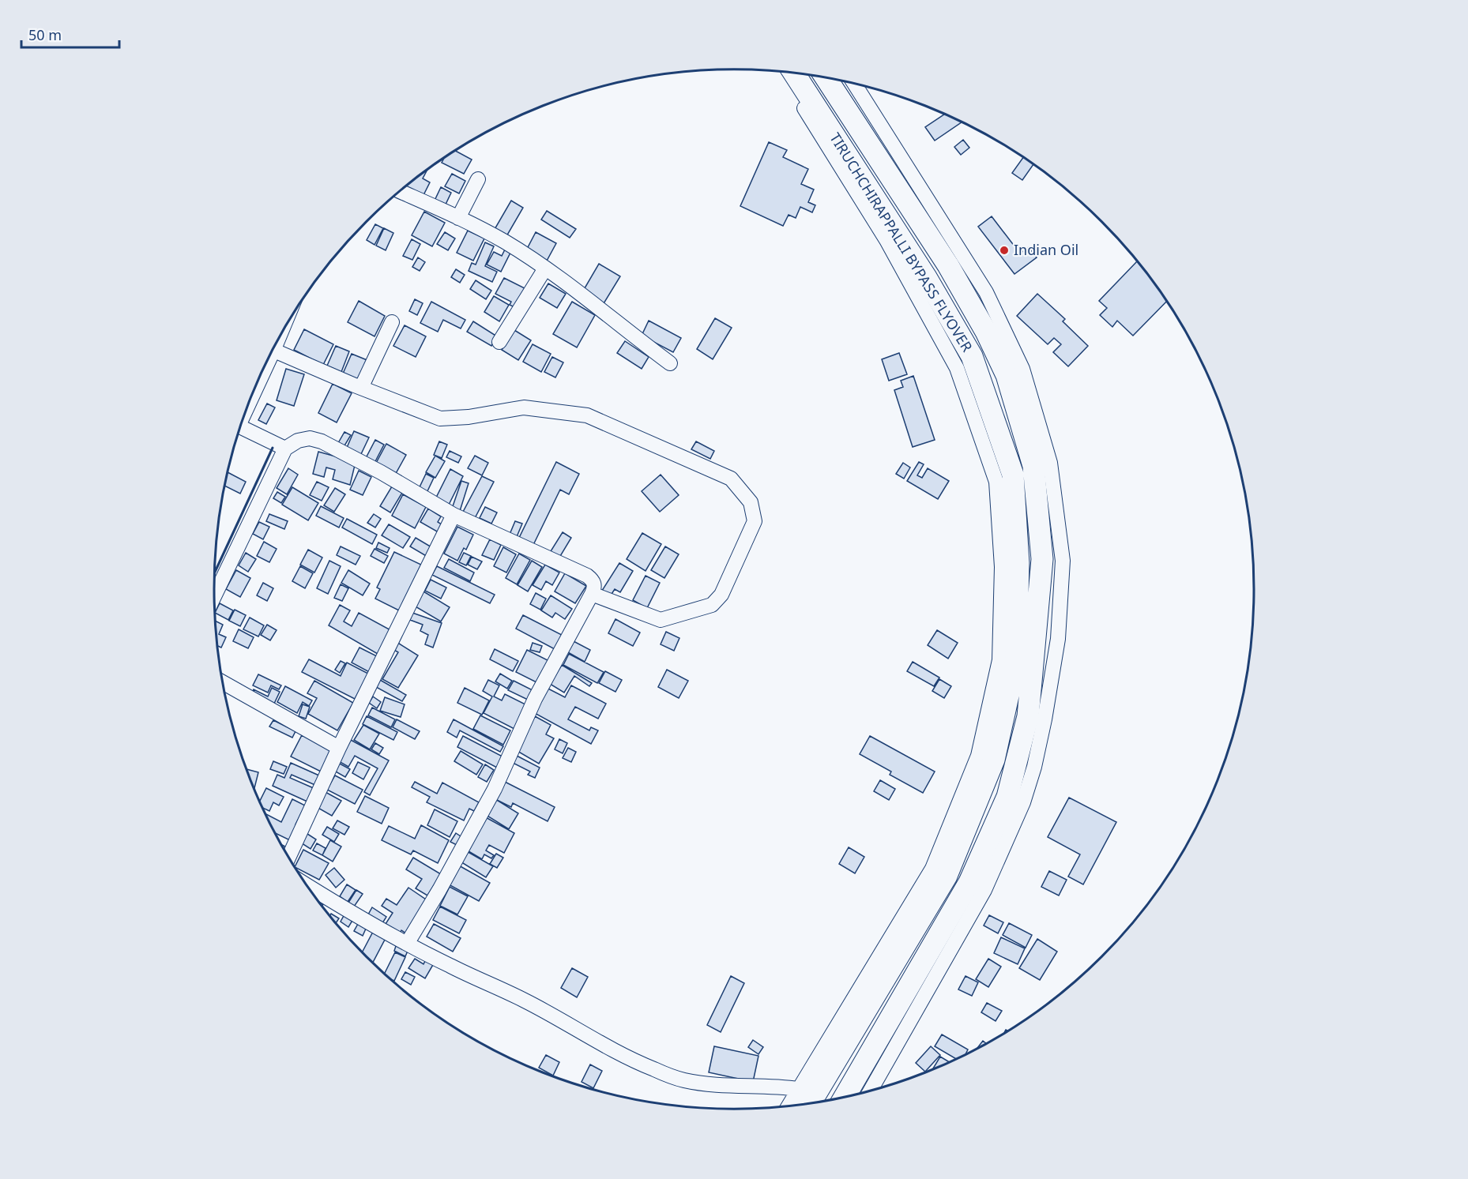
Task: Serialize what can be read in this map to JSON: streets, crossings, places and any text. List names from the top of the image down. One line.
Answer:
{"streets":{"highway":["TIRUCHCHIRAPPALLI BYPASS FLYOVER"]},"places":["Indian Oil"],"scale_bar":"50 m"}
